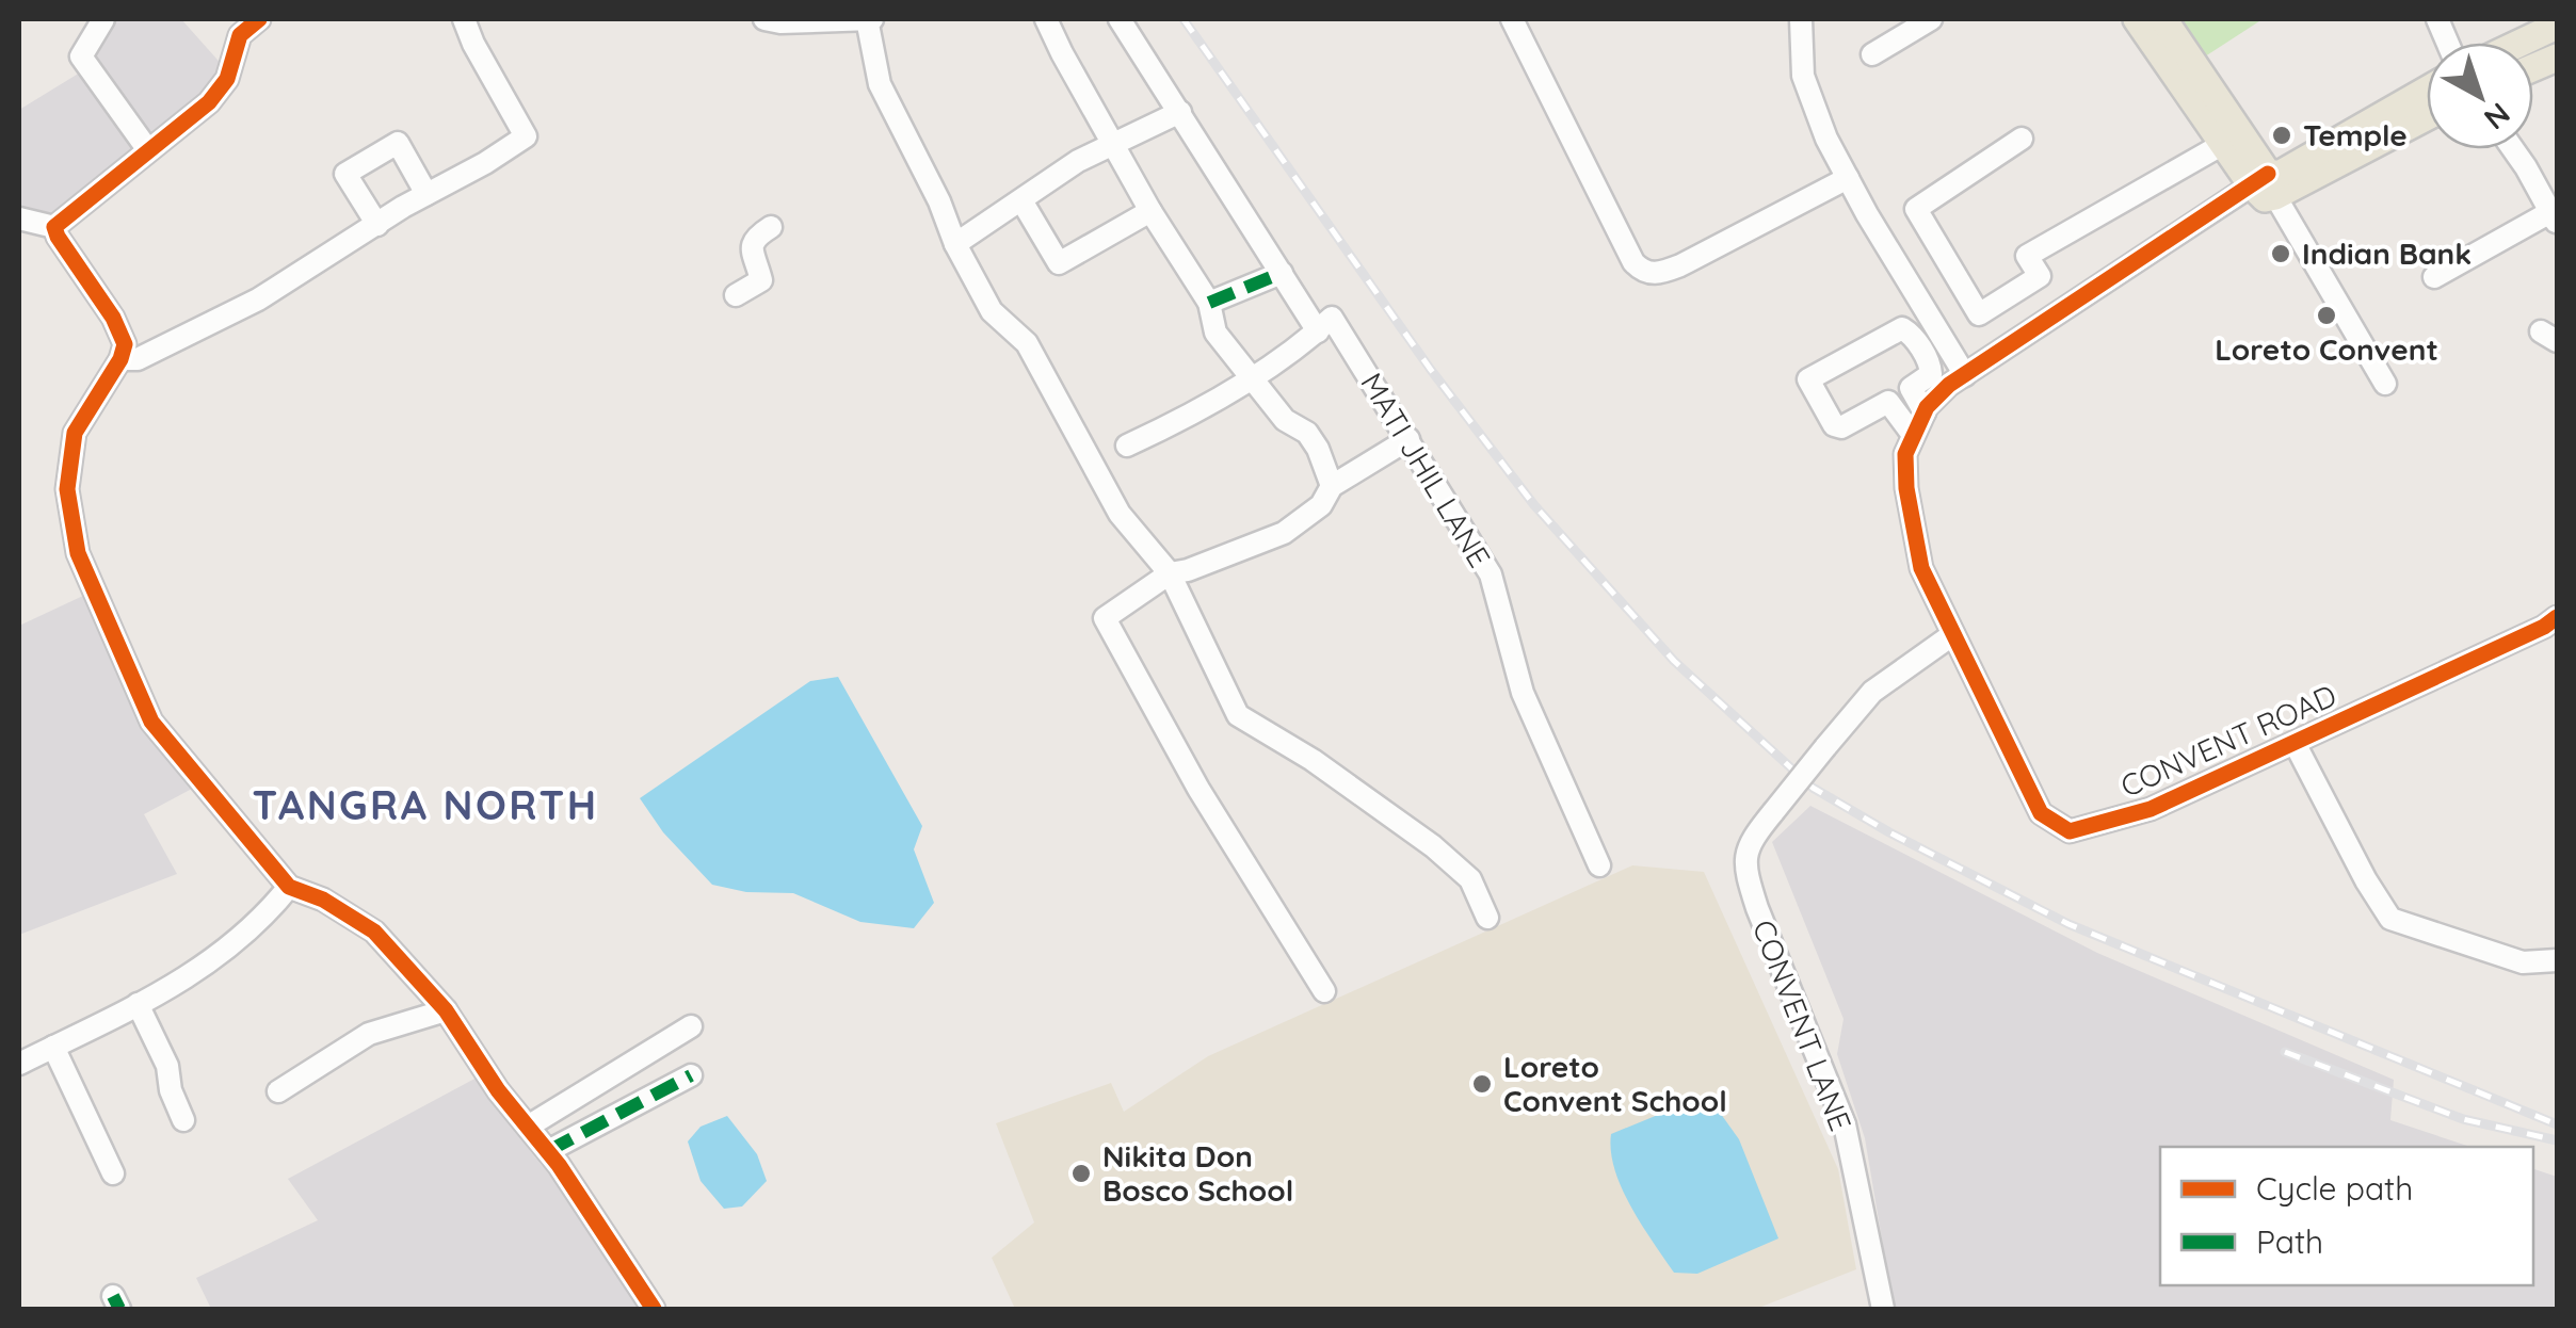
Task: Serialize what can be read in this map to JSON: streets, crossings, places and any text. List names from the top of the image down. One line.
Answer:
{"streets":{"street":["MATI JHIL LANE","CONVENT ROAD","CONVENT LANE"]},"crossings":[["CONVENT ROAD","CONVENT LANE"]],"districts":["TANGRA NORTH"],"places":["Temple","Indian Bank","Loreto Convent","Loreto Convent School","Nikita Don Bosco School"],"legend":["Cycle path","Path"],"north":"bottom right"}
